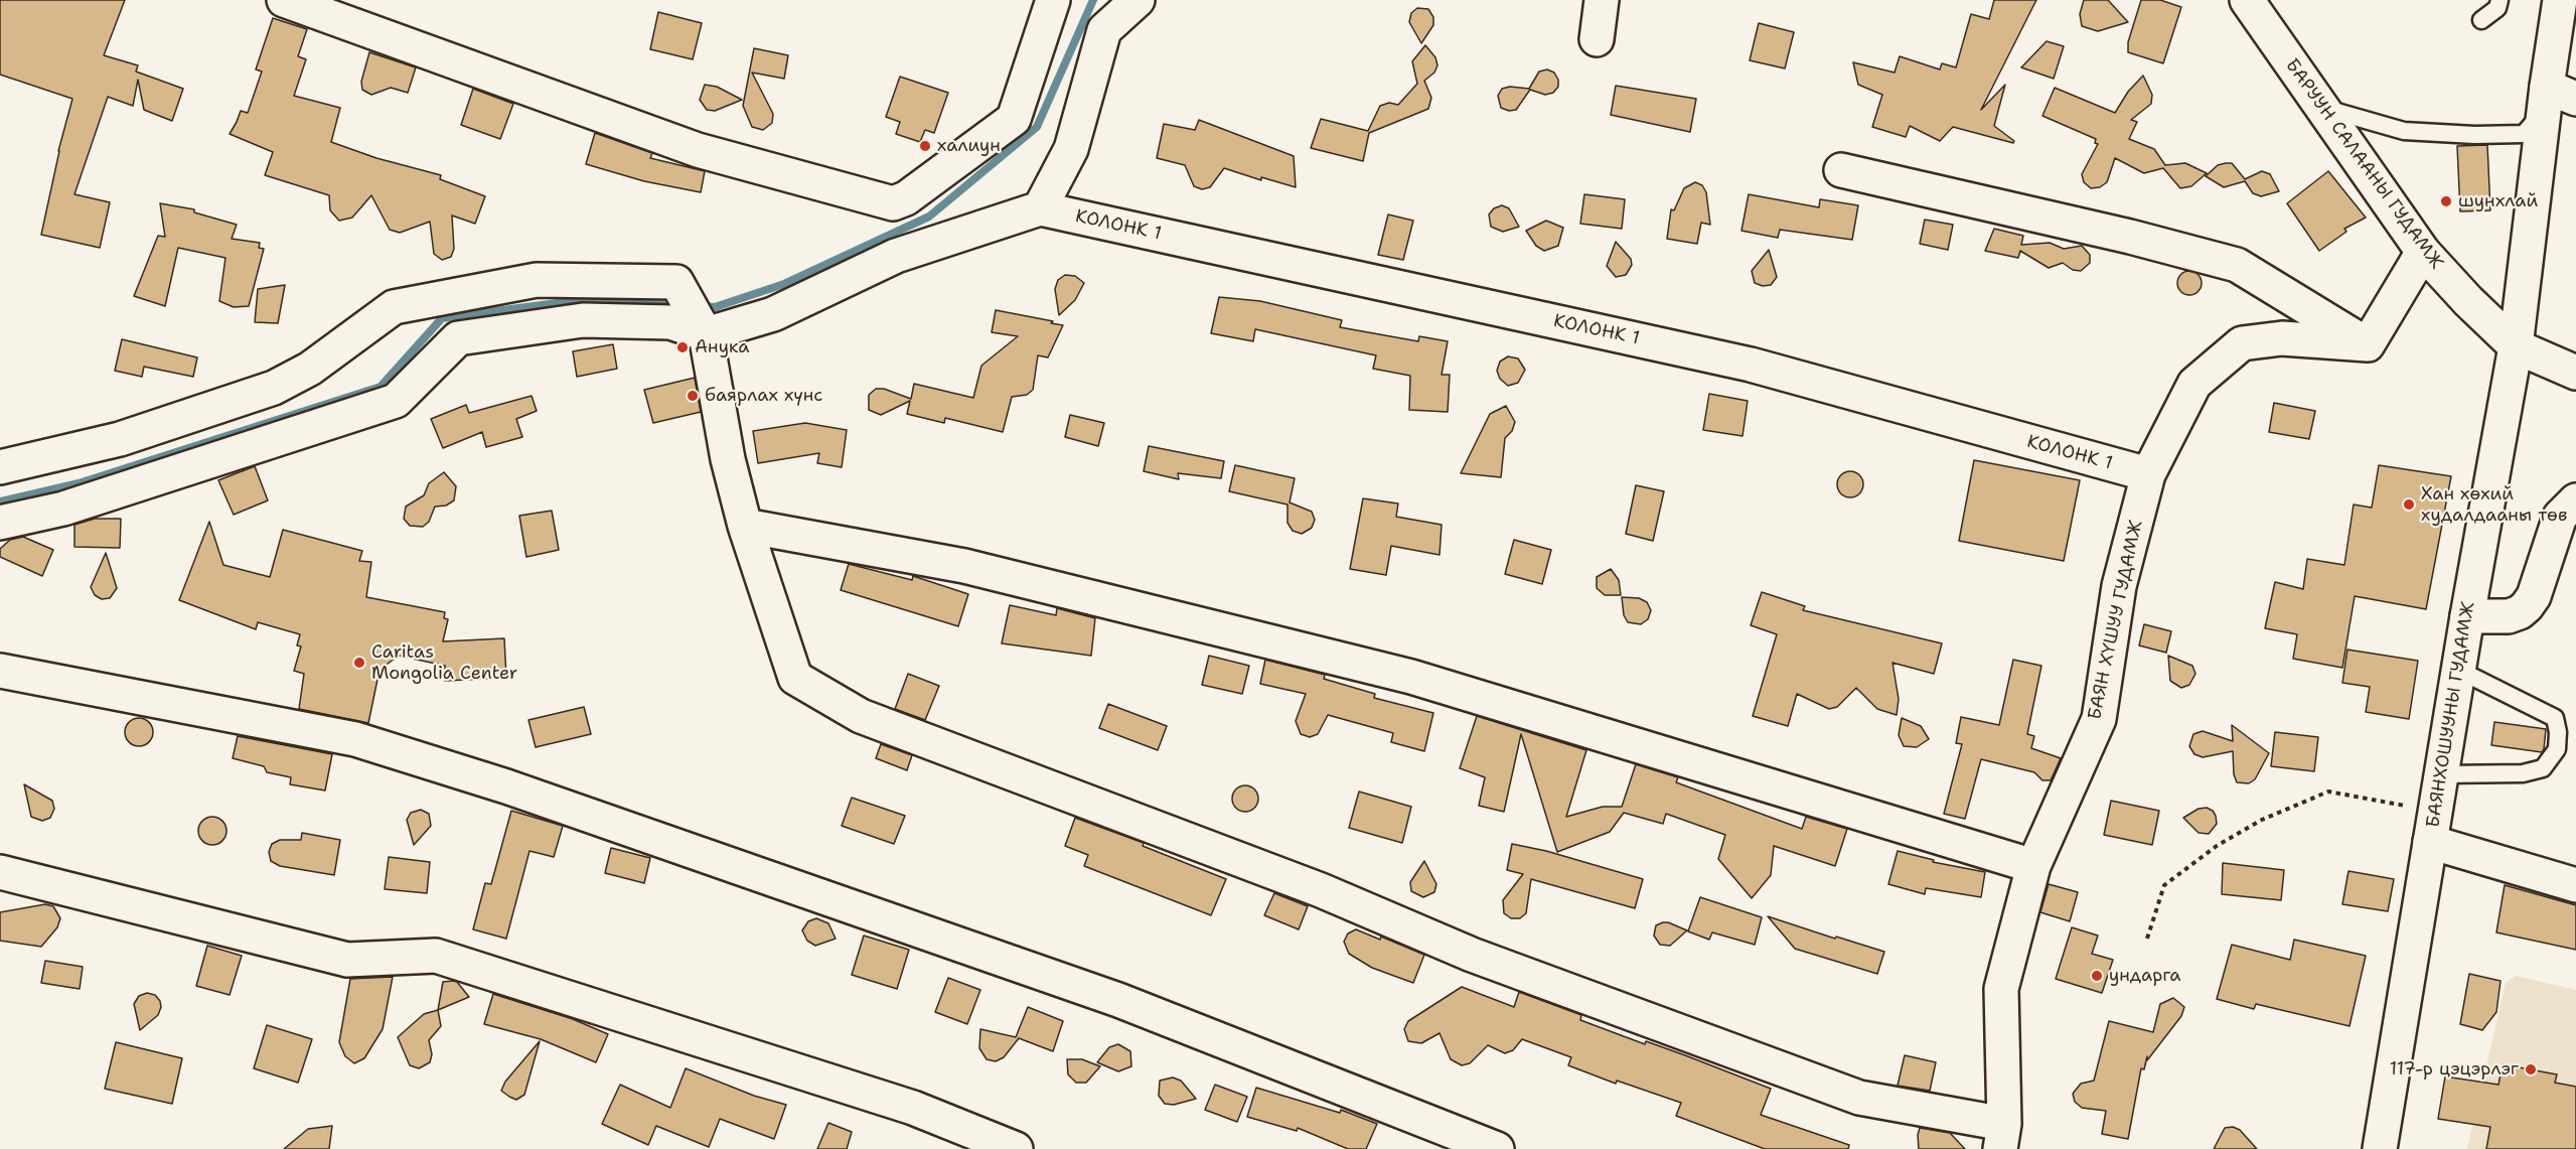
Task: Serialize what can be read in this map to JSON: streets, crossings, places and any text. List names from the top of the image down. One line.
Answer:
{"streets":{"street":["БАРУУН САЛААНЫ ГУДАМЖ","КОЛОНК 1","БАЯН ХҮШУУ ГУДАМЖ","БАЯНХОШУУНЫ ГУДАМЖ"]},"crossings":[["БАРУУН САЛААНЫ ГУДАМЖ","БАЯНХОШУУНЫ ГУДАМЖ"],["КОЛОНК 1","БАЯН ХҮШУУ ГУДАМЖ"]],"places":["халиун","шунхлай","Анука","баярлах хүнс","Хан хөхий худалдааны төв","Caritas Mongolia Center","ундарга","117-р цэцэрлэг"]}
